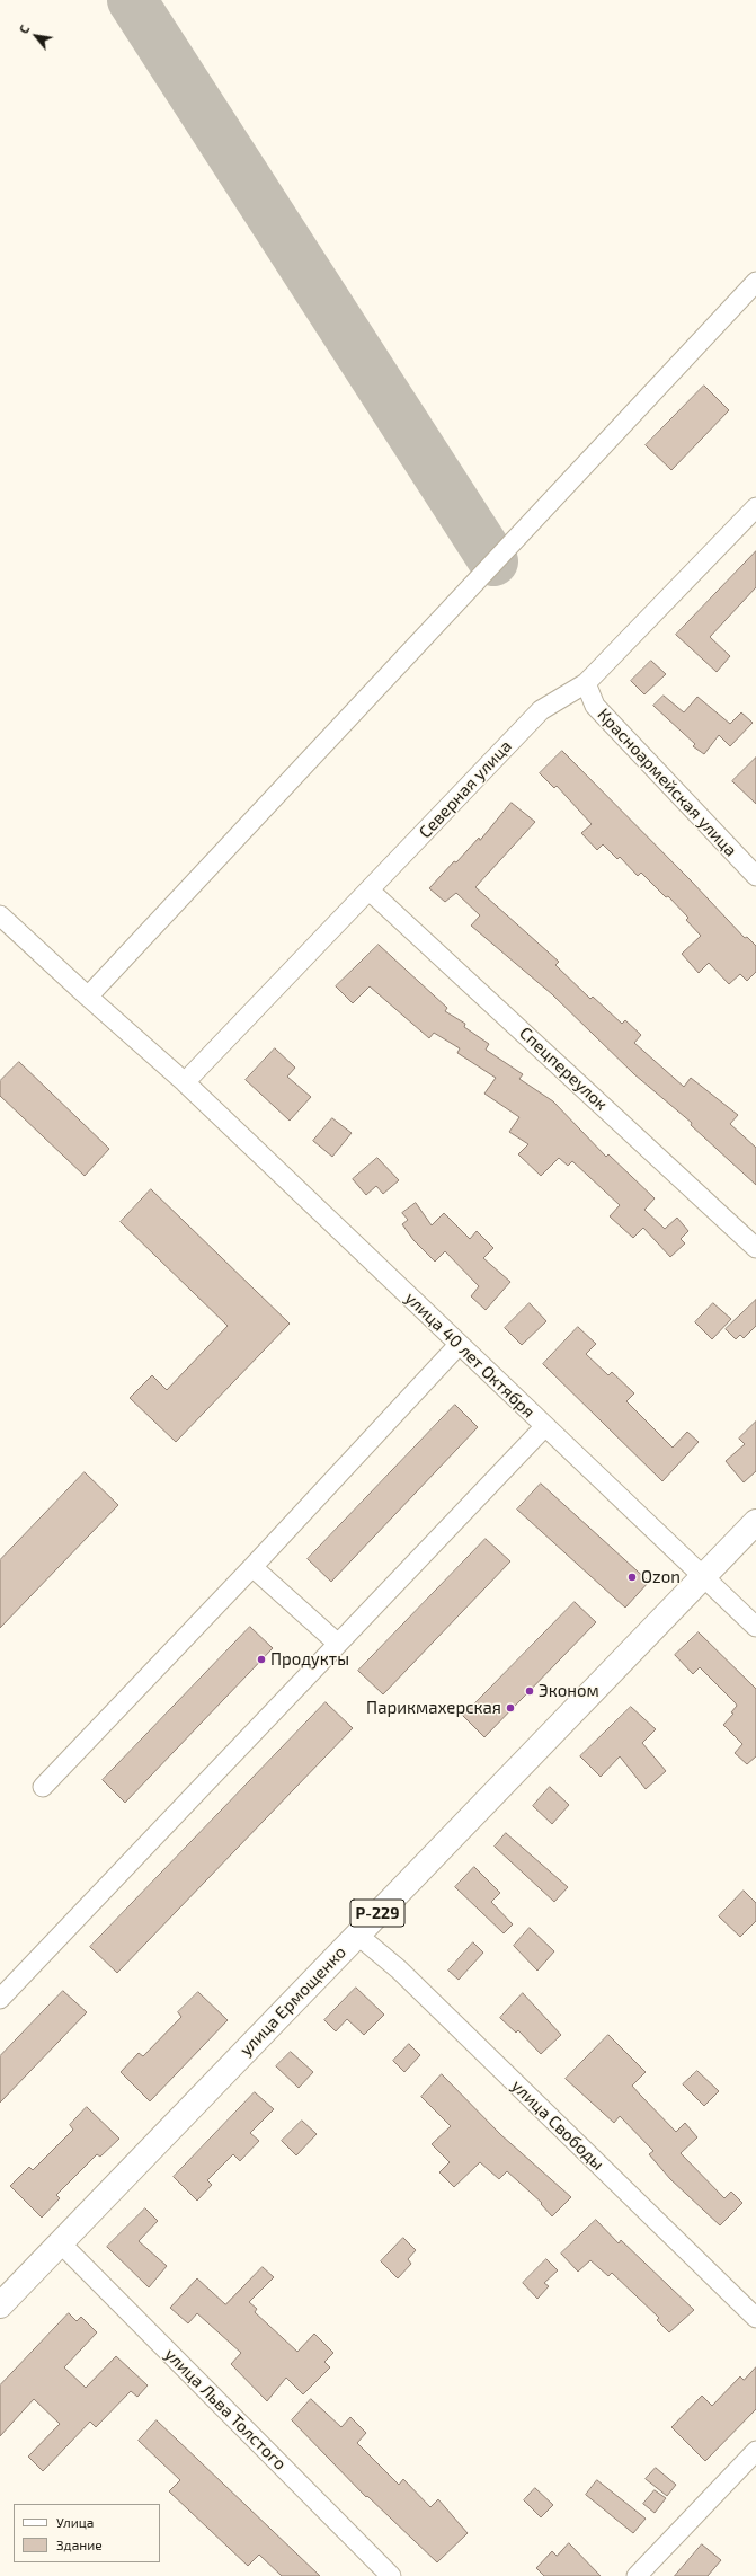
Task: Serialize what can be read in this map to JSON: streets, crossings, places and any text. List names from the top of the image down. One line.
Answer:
{"streets":{"highway":["Р-229","улица Ермощенко"],"street":["Красноармейская улица","Северная улица","Спецпереулок","улица 40 лет Октября","улица Свободы","улица Льва Толстого"]},"crossings":[["Красноармейская улица","Северная улица"],["Северная улица","Спецпереулок"],["Северная улица","улица 40 лет Октября"],["улица 40 лет Октября","улица Ермощенко"],["улица Ермощенко","улица Свободы"],["улица Ермощенко","улица Льва Толстого"]],"places":["Ozon","Продукты","Эконом","Парикмахерская"],"legend":["Улица","Здание"],"north":"top left"}
